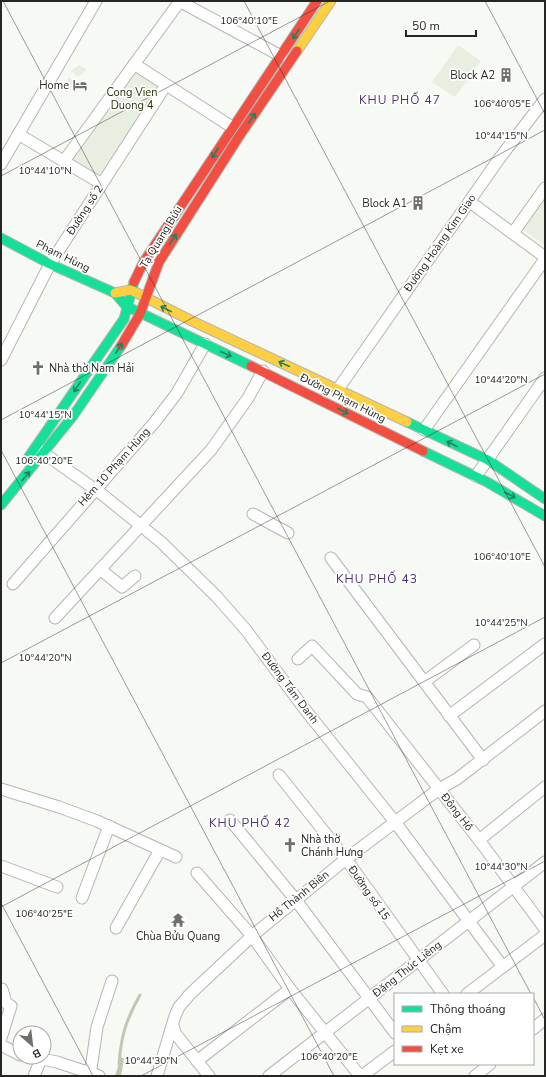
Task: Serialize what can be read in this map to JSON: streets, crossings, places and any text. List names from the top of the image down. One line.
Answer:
{"streets":{"main road":["Tạ Quang Bửu","Phạm Hùng","Đường Phạm Hùng"],"street":["Đường số 2","Đường Hoàng Kim Giao","Hẻm 10 Phạm Hùng","Đường Tám Danh","Đông Hồ","Đường số 15","Hồ Thành Biên","Đặng Thúc Liêng"]},"crossings":[["Đường số 2","Phạm Hùng"],["Tạ Quang Bửu","Phạm Hùng"],["Tạ Quang Bửu","Đường Phạm Hùng"],["Tạ Quang Bửu","Đường Tám Danh"],["Đường Hoàng Kim Giao","Đường Phạm Hùng"],["Phạm Hùng","Đường Phạm Hùng"],["Đường Phạm Hùng","Hẻm 10 Phạm Hùng"],["Hẻm 10 Phạm Hùng","Đường Tám Danh"],["Đường Tám Danh","Hồ Thành Biên"],["Đường Tám Danh","Đặng Thúc Liêng"],["Đông Hồ","Hồ Thành Biên"],["Đông Hồ","Đặng Thúc Liêng"],["Đường số 15","Hồ Thành Biên"],["Đường số 15","Đặng Thúc Liêng"]],"districts":["KHU PHỐ 47","KHU PHỐ 43","KHU PHỐ 42"],"parks":["Cong Vien Duong 4"],"places":{"building":["Block A2","Block A1"],"hotel":["Home"],"church":["Nhà thờ Nam Hải","Nhà thờ Chánh Hưng"],"temple":["Chùa Bửu Quang"]},"legend":["Thông thoáng","Chậm","Kẹt xe"],"scale_bar":"50 m","north":"bottom right","coordinates":["106°40'10\"E","106°40'05\"E","10°44'15\"N","10°44'10\"N","10°44'20\"N","106°40'20\"E","10°44'25\"N","10°44'30\"N","106°40'25\"E"]}
